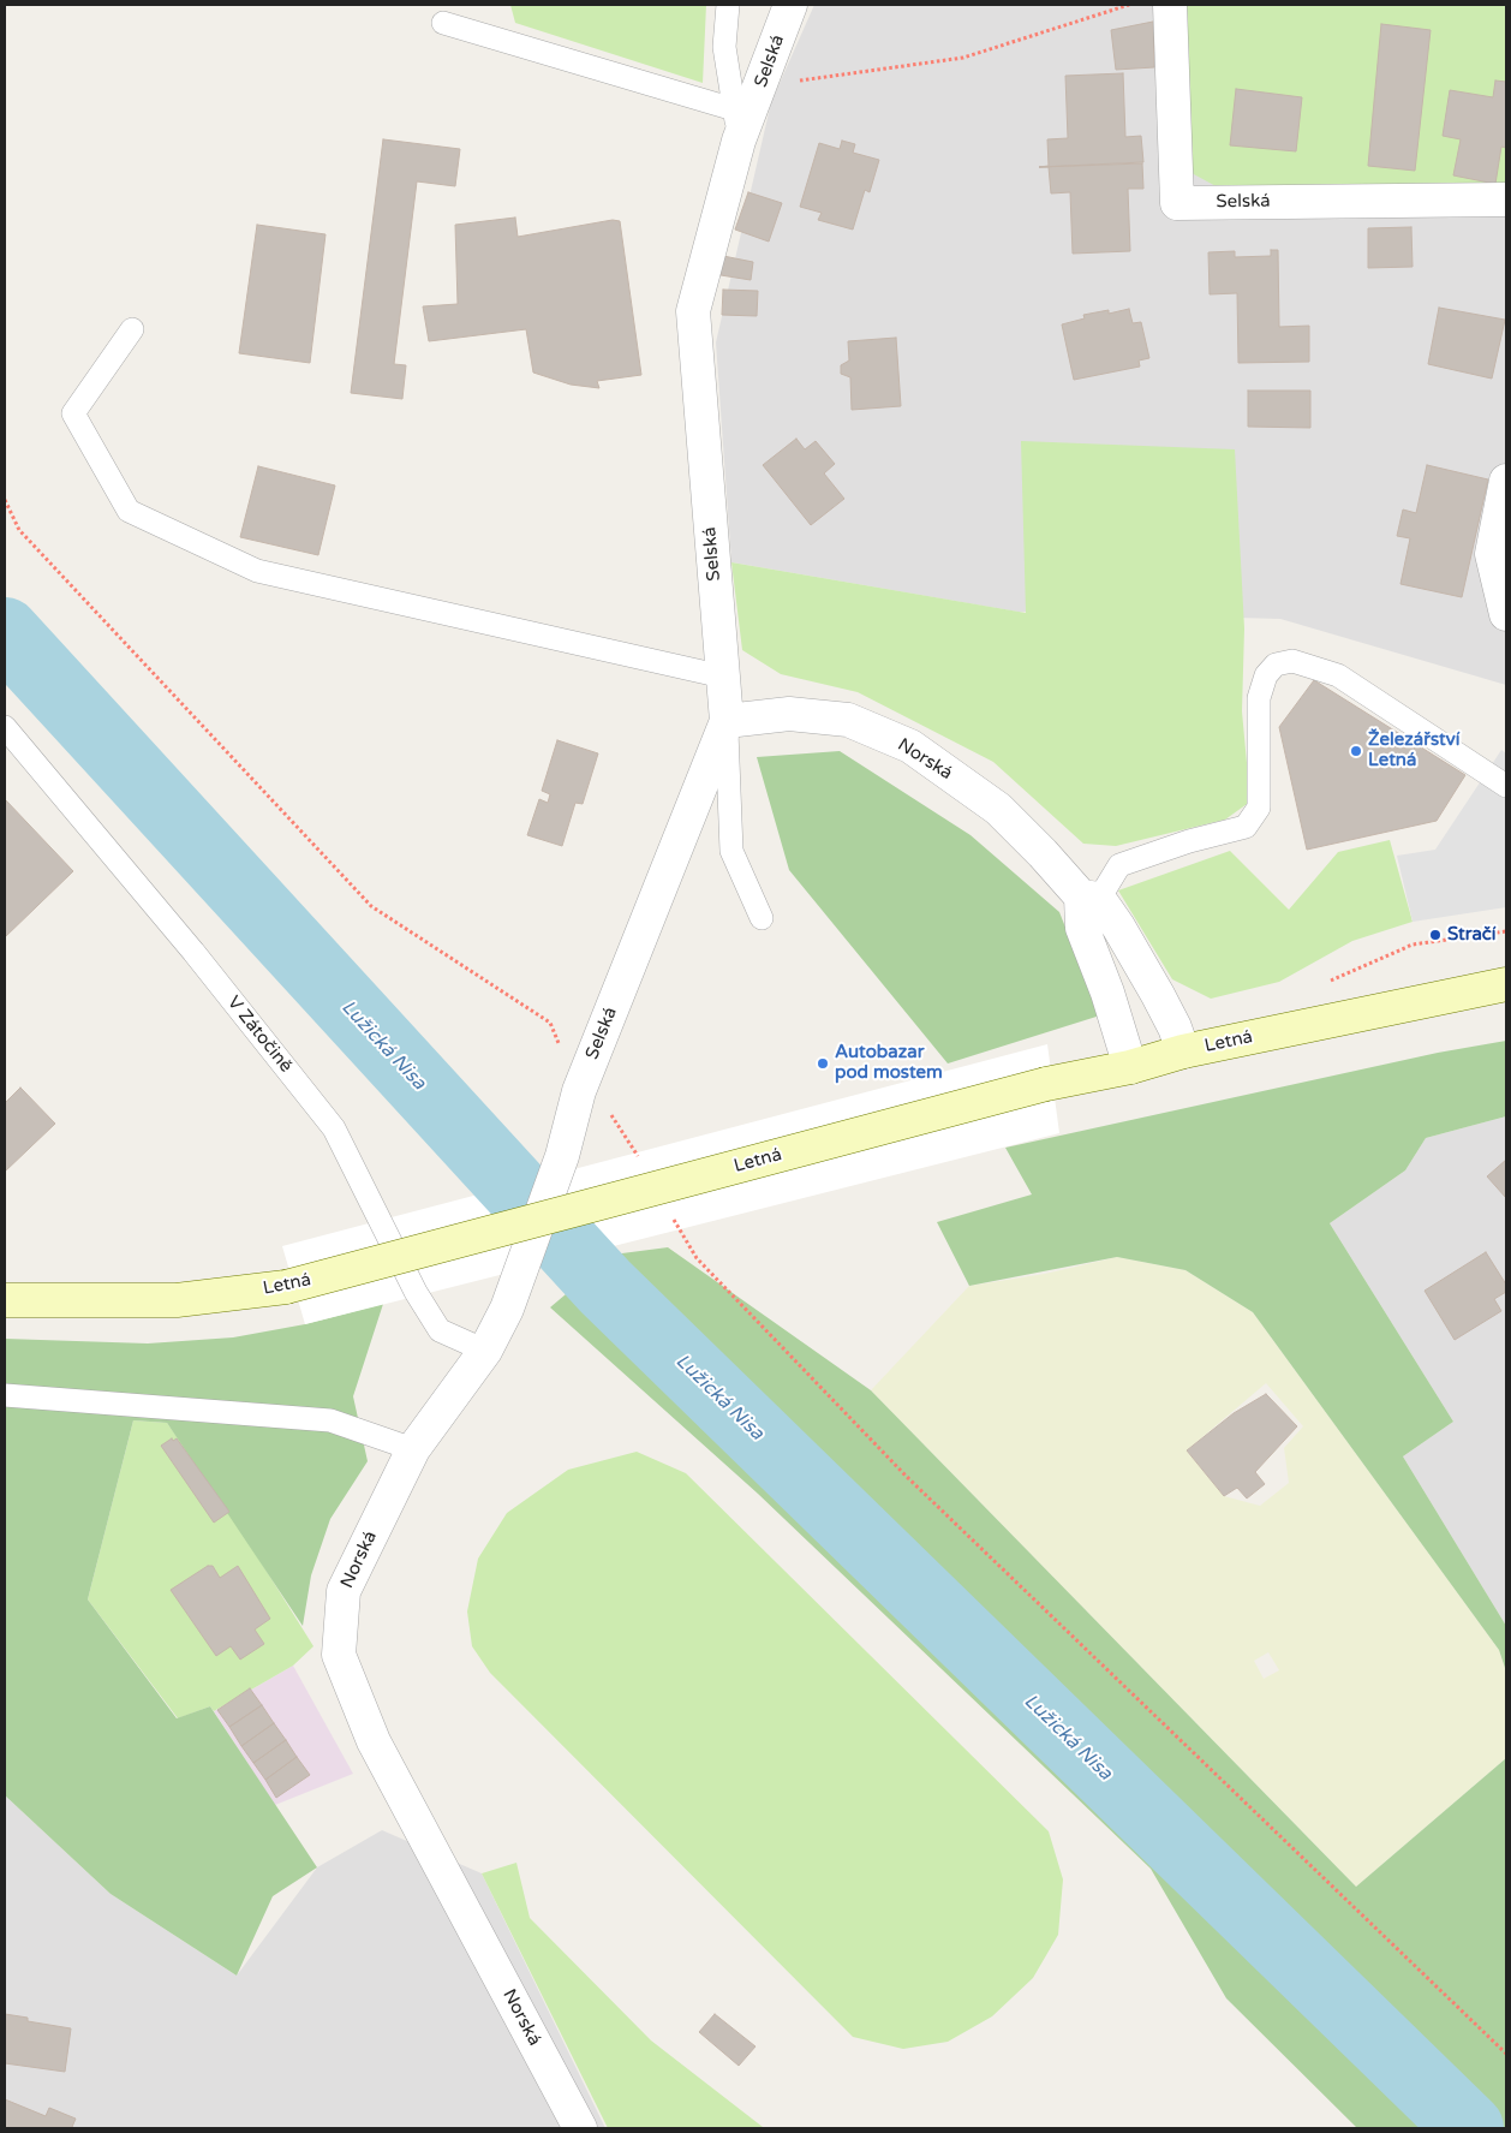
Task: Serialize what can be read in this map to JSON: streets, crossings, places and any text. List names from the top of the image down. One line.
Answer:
{"streets":{"street":["Selská","Norská","Letná"],"lane":["V Zátočině"]},"crossings":[["Selská","Norská"],["Norská","V Zátočině"],["Norská","Letná"]],"water":["Lužická Nisa"],"places":["Železářství Letná","Stračí","Autobazar pod mostem"]}
